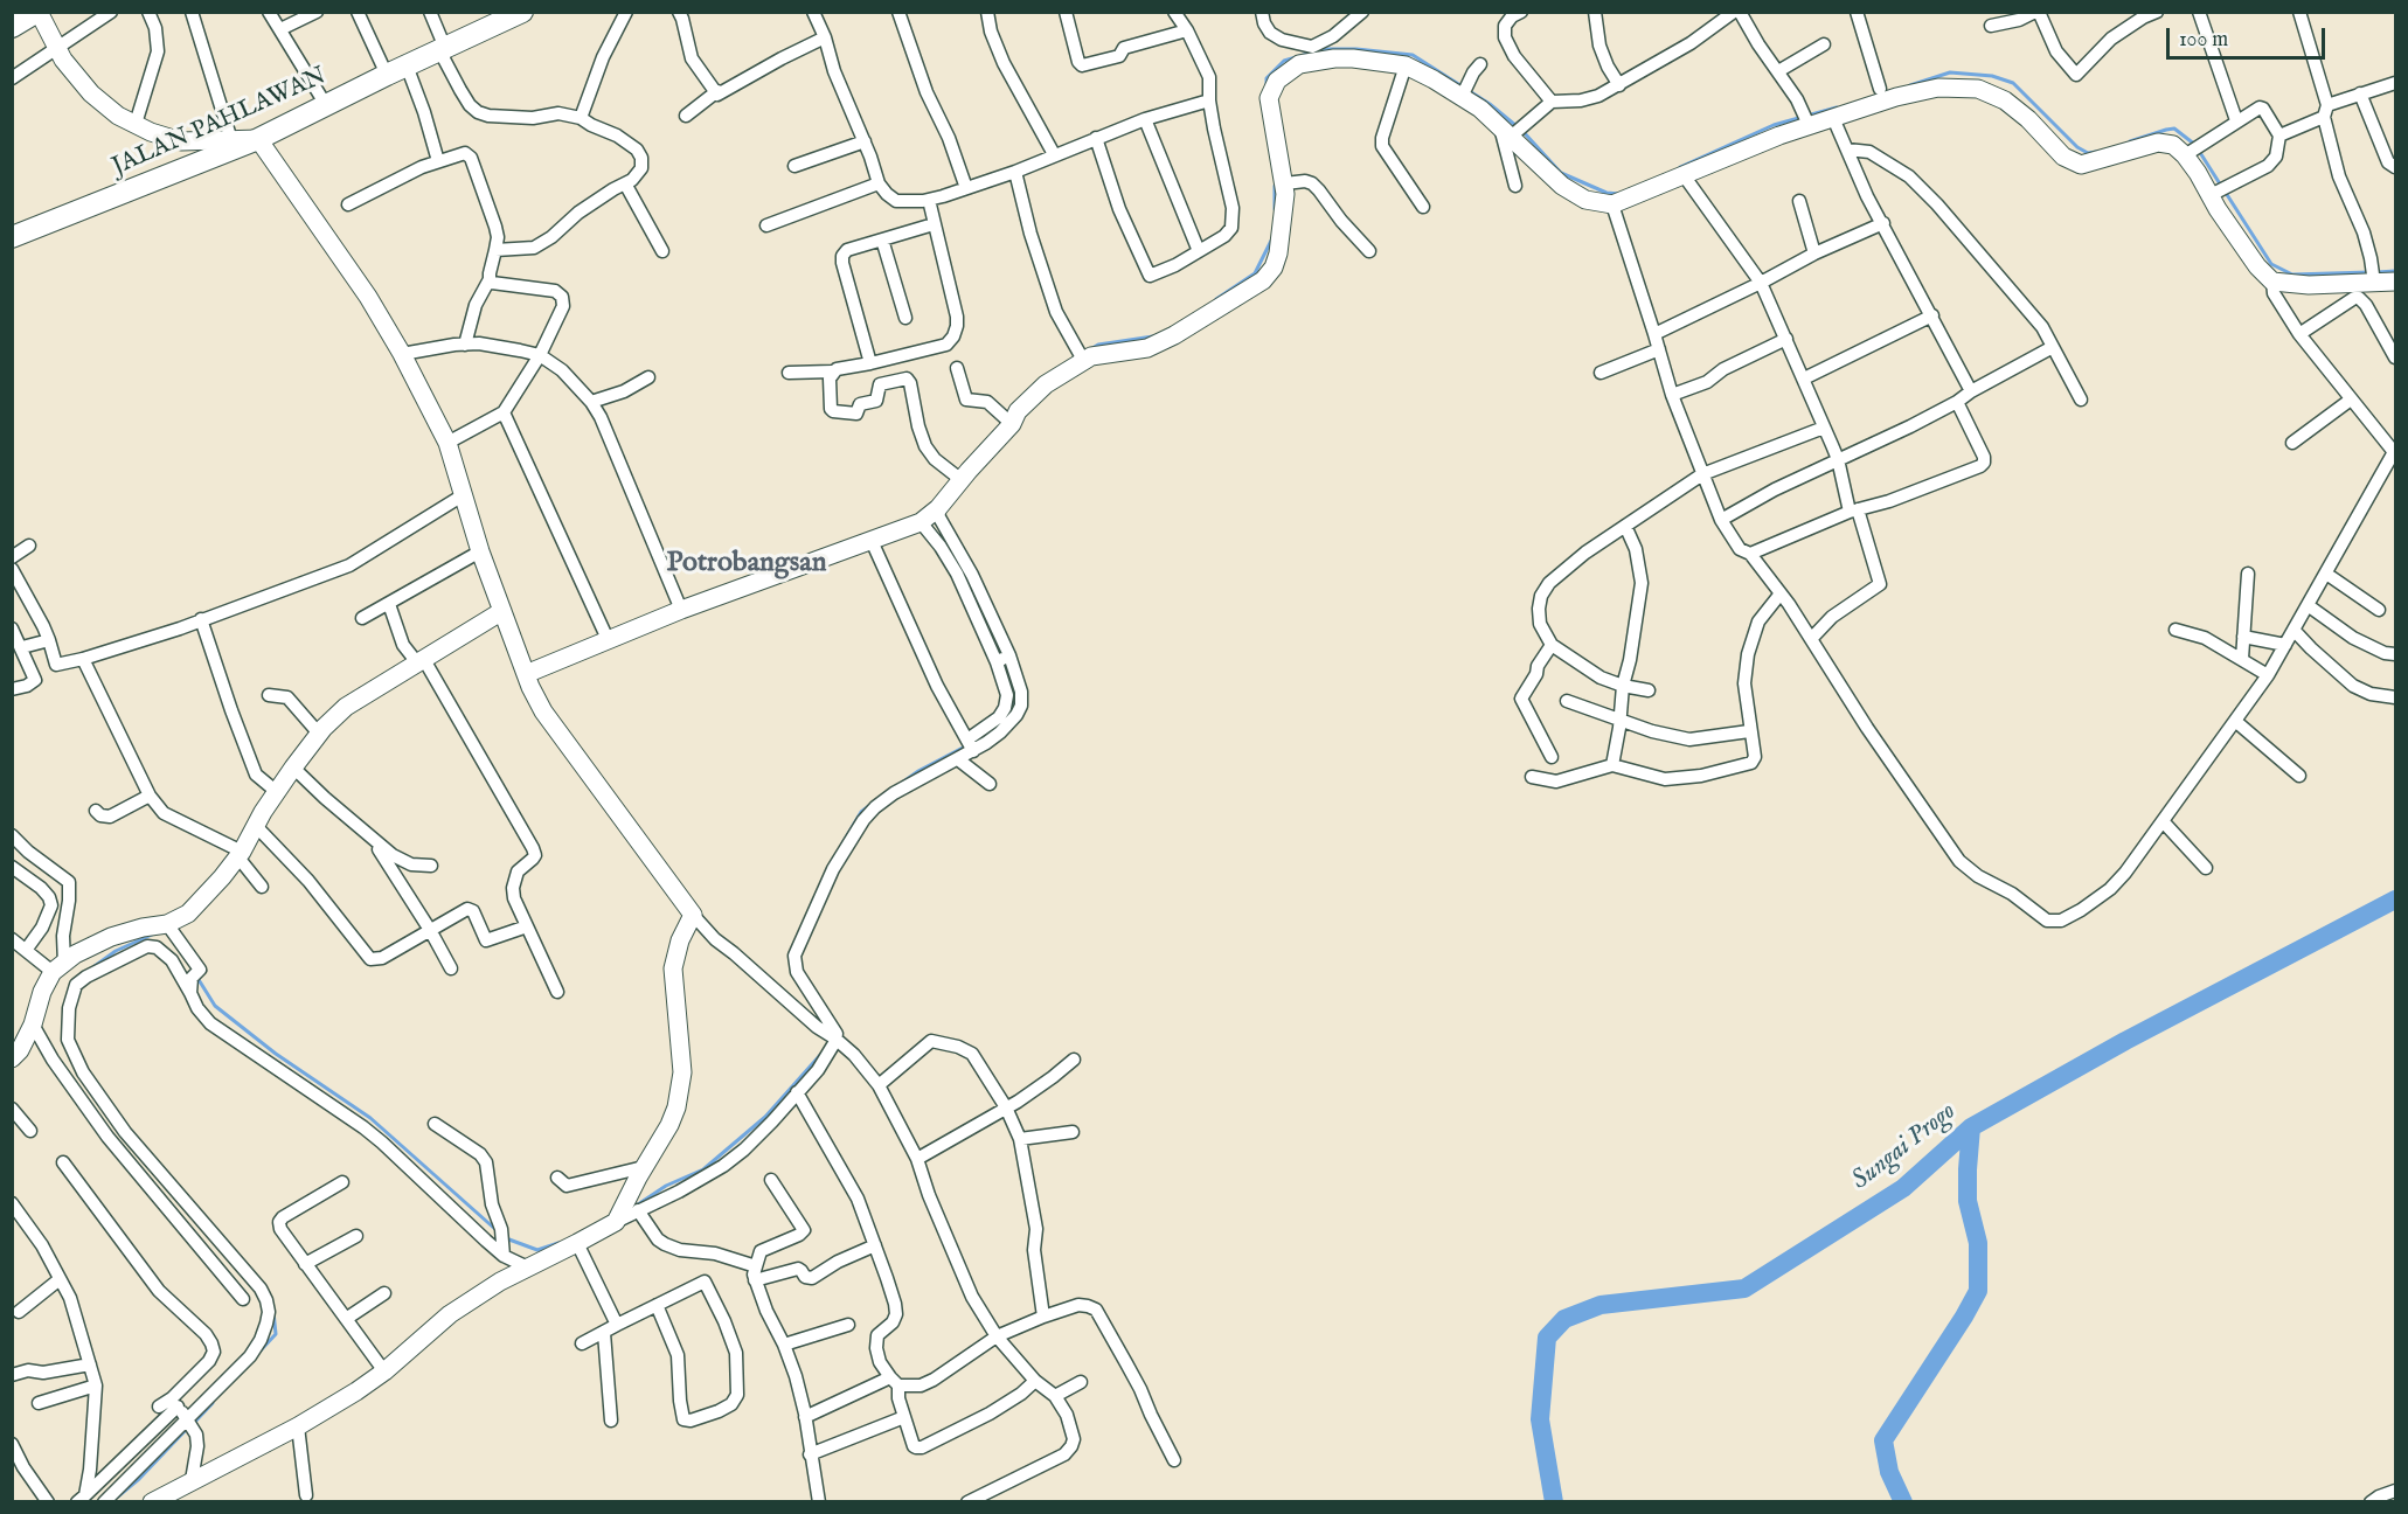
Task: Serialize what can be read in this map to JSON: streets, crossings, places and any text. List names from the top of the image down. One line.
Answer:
{"streets":{"main road":["JALAN PAHLAWAN"]},"districts":["Potrobangsan"],"water":["Sungai Progo"],"scale_bar":"100 m"}
